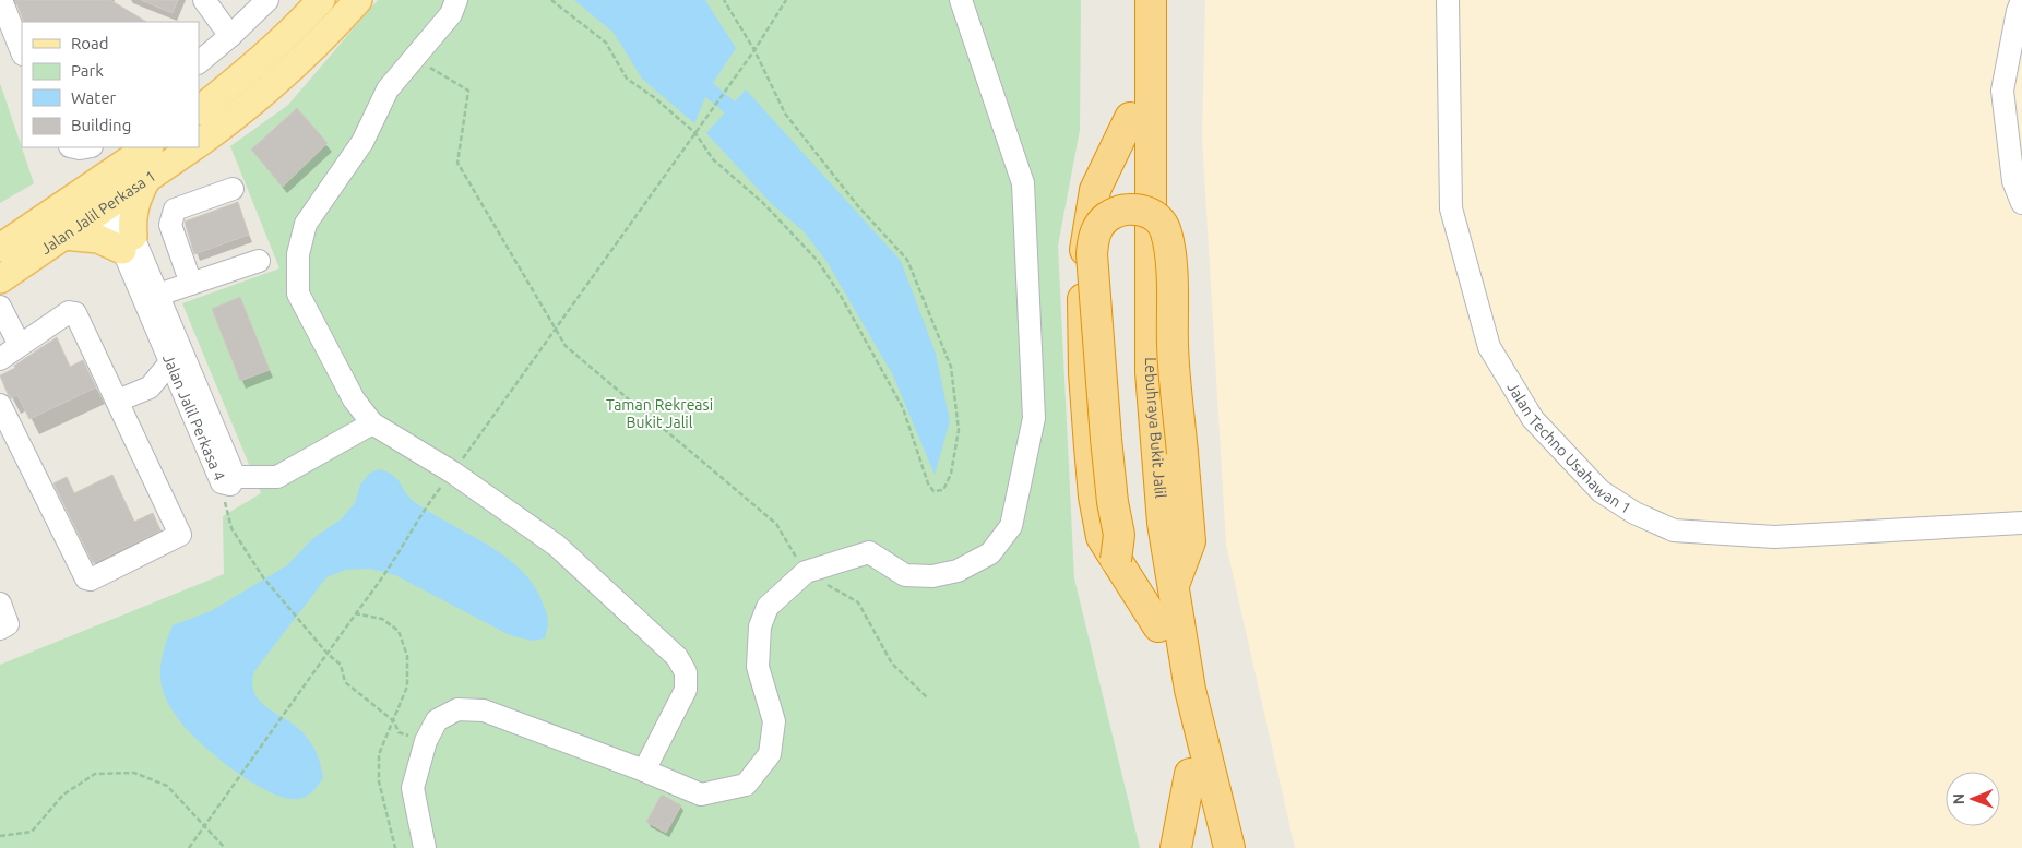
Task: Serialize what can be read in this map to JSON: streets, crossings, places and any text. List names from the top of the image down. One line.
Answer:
{"streets":{"highway":["Lebuhraya Bukit Jalil"],"main road":["Jalan Jalil Perkasa 1"],"street":["Jalan Jalil Perkasa 4","Jalan Techno Usahawan 1"]},"crossings":[["Jalan Jalil Perkasa 1","Jalan Jalil Perkasa 4"]],"parks":["Taman Rekreasi Bukit Jalil"],"legend":["Road","Park","Water","Building"],"north":"left"}
